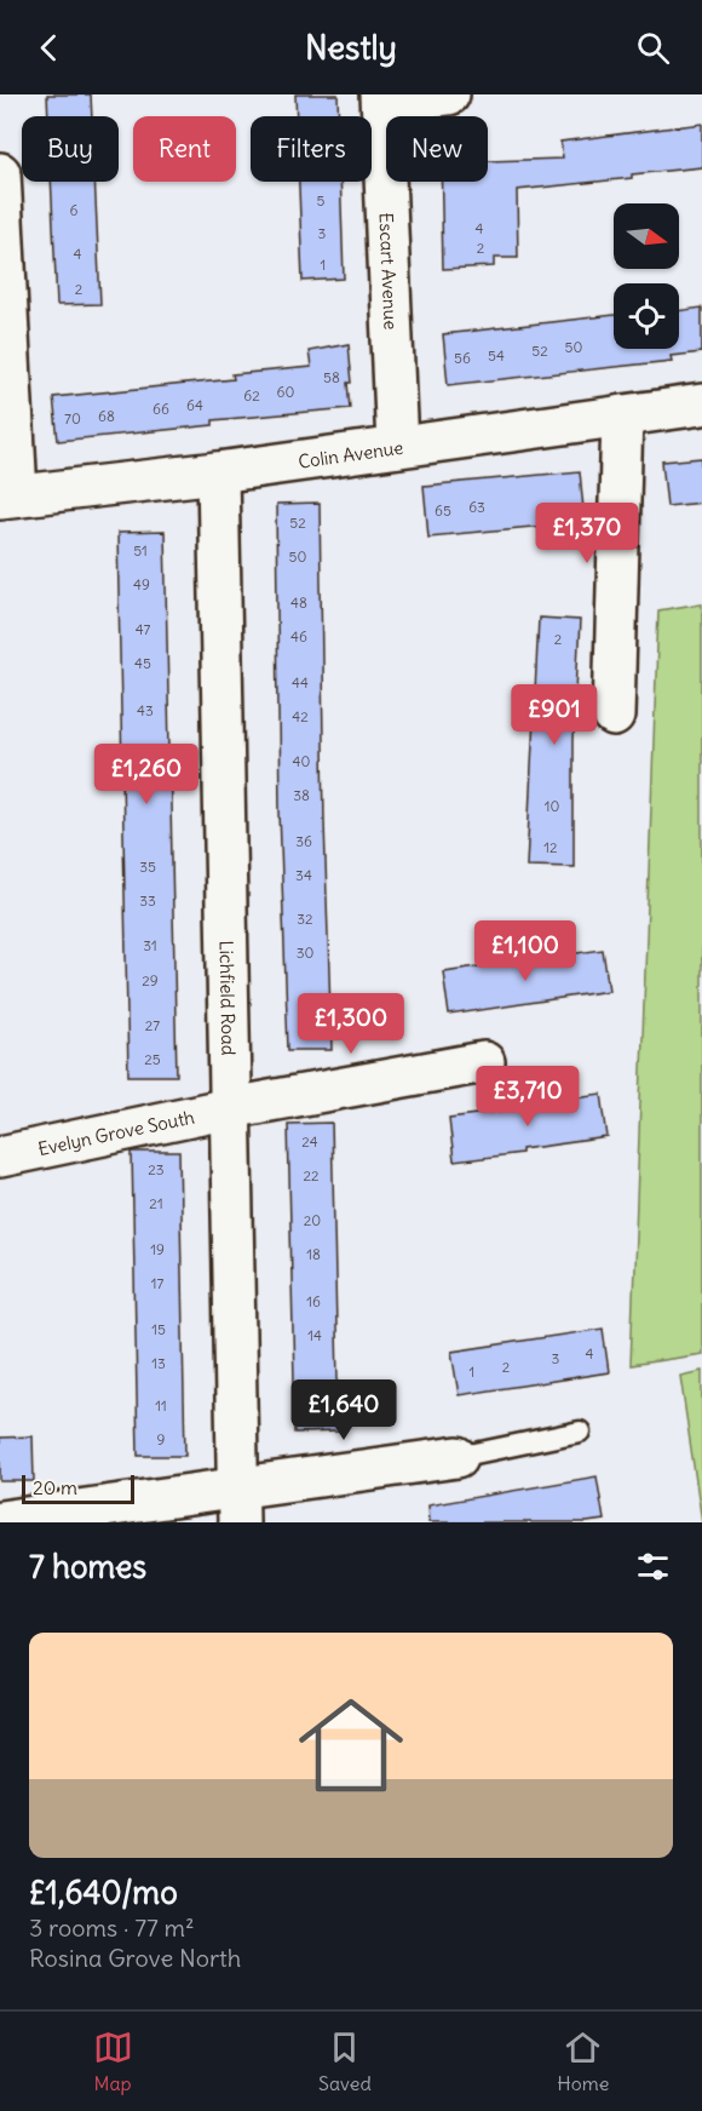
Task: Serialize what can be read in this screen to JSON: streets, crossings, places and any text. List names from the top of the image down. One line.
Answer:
{"streets":{"street":["Escart Avenue","Colin Avenue","Lichfield Road","Evelyn Grove South"]},"crossings":[["Escart Avenue","Colin Avenue"],["Colin Avenue","Lichfield Road"],["Lichfield Road","Evelyn Grove South"]],"house_numbers":["5","6","4","3","2","4","1","2","50","52","54","56","58","60","62","64","66","68","70","63","65","52","51","50","49","48","47","46","2","45","44","43","42","40","38","10","36","12","35","34","33","32","31","30","29","27","25","24","23","22","21","20","19","18","17","16","15","14","4","3","13","2","1","11","9"],"scale_bar":"20 m","north":"right","page":{"header":"Nestly","chip":["Buy","Rent","Filters","New"],"price":["£1,370","£901","£1,260","£1,100","£1,300","£3,710","£1,640"],"scale":"20 m","heading":"7 homes","list":[{"name":"£1,640/mo","note":"3 rooms · 77 m² · Rosina Grove North"}],"tabs":["Map","Saved","Home"]}}
